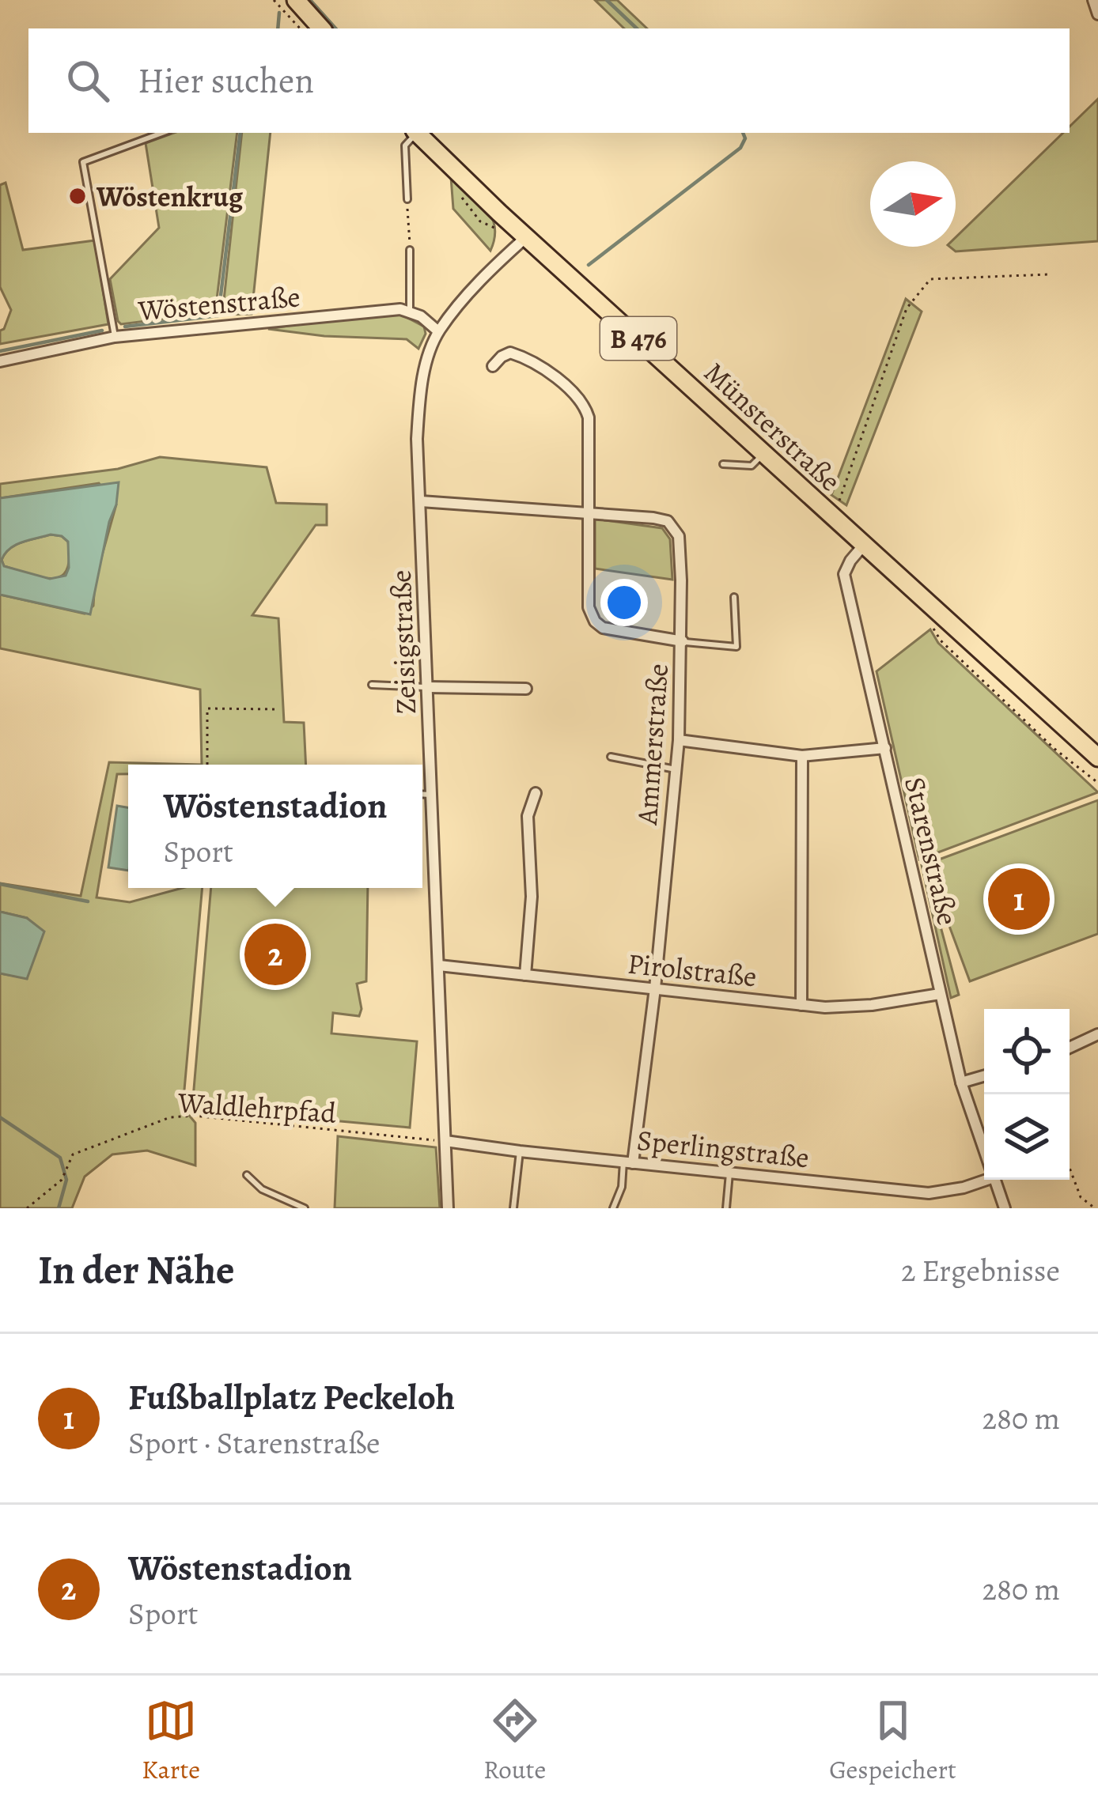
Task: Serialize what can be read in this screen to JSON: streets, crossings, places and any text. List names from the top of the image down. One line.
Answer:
{"streets":{"main road":["B 476","Münsterstraße"],"street":["Wöstenstraße","Zeisigstraße","Ammerstraße","Starenstraße","Pirolstraße","Sperlingstraße"],"path":["Waldlehrpfad"]},"crossings":[["Münsterstraße","Zeisigstraße"],["Münsterstraße","Starenstraße"],["Zeisigstraße","Ammerstraße"],["Zeisigstraße","Pirolstraße"],["Zeisigstraße","Waldlehrpfad"],["Zeisigstraße","Sperlingstraße"],["Ammerstraße","Pirolstraße"],["Ammerstraße","Sperlingstraße"],["Starenstraße","Pirolstraße"],["Waldlehrpfad","Sperlingstraße"]],"places":["Wöstenkrug"],"north":"right","page":{"search":"Hier suchen","popup":["Wöstenstadion","Sport"],"pins":["1","2"],"heading":["In der Nähe","2 Ergebnisse"],"list":[{"mark":"1","name":"Fußballplatz Peckeloh","note":"Sport · Starenstraße","value":"280 m"},{"mark":"2","name":"Wöstenstadion","note":"Sport","value":"280 m"}],"nav":["Karte","Route","Gespeichert"]}}
